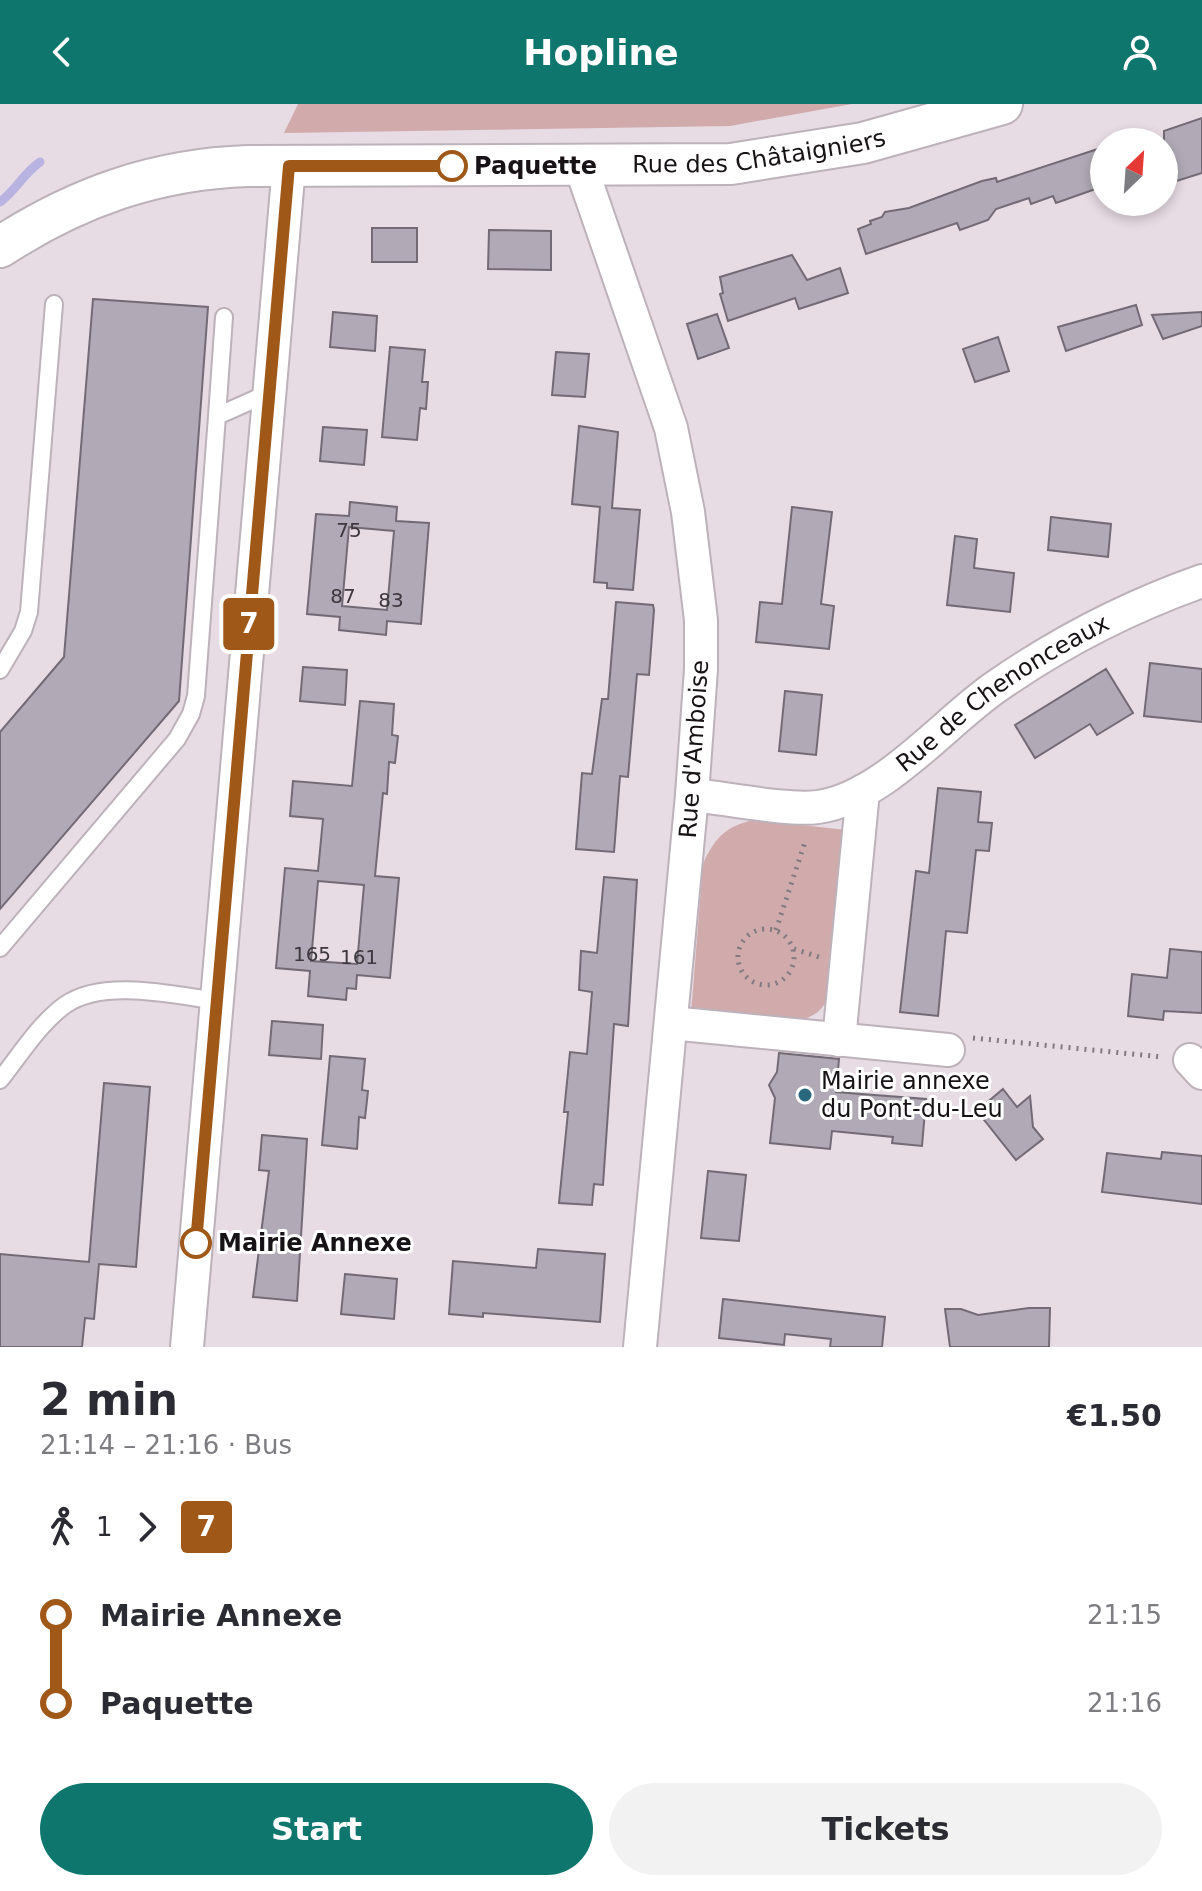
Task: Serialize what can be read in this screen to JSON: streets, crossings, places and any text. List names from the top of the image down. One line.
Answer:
{"streets":{"street":["Rue des Châtaigniers","Rue de Chenonceaux","Rue d'Amboise"]},"crossings":[["Rue des Châtaigniers","Rue d'Amboise"],["Rue de Chenonceaux","Rue d'Amboise"]],"places":["Paquette","Mairie annexe du Pont-du-Leu","Mairie Annexe"],"lines":["bus line 7"],"house_numbers":["75","87","83","165","161"],"north":"top right","page":{"header":"Hopline","on_map":"7","heading":["2 min","21:14 – 21:16 · Bus","€1.50"],"legs":["1","7"],"list":[{"name":"Mairie Annexe","value":"21:15"},{"name":"Paquette","value":"21:16"}],"buttons":["Start","Tickets"]}}
